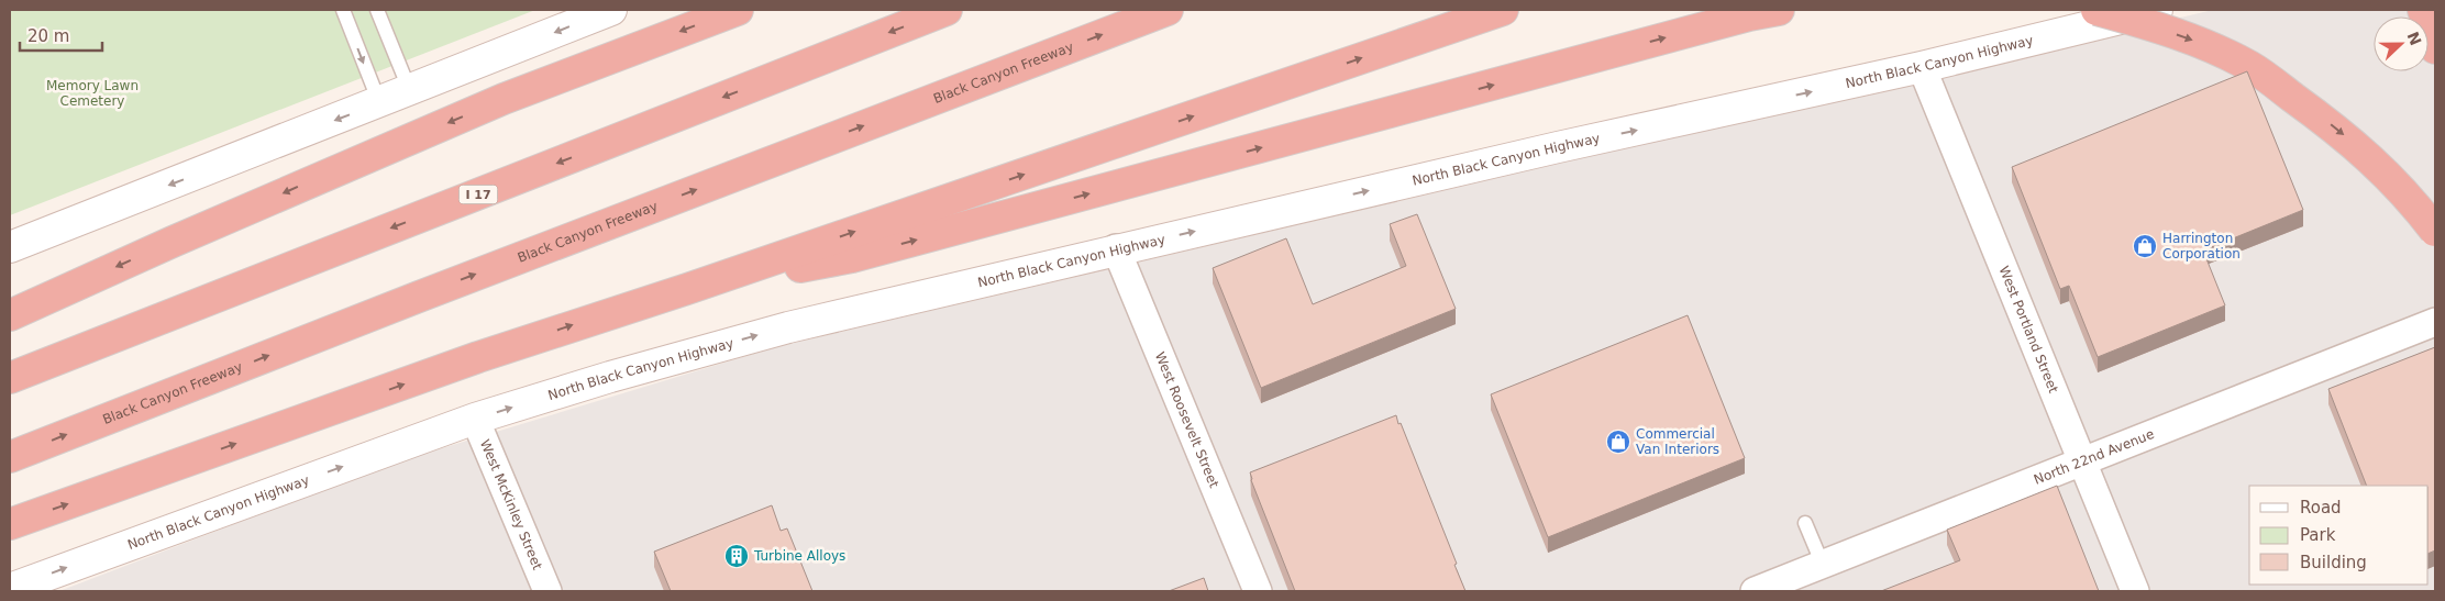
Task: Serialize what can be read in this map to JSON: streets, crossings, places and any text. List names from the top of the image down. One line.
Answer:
{"streets":{"highway":["Black Canyon Freeway","I 17"],"main road":["North Black Canyon Highway"],"street":["West Portland Street","West Roosevelt Street","North 22nd Avenue","West McKinley Street"]},"crossings":[["North Black Canyon Highway","West Portland Street"],["North Black Canyon Highway","West Roosevelt Street"],["North Black Canyon Highway","West McKinley Street"],["West Portland Street","North 22nd Avenue"]],"one_way":["North Black Canyon Highway"],"parks":["Memory Lawn Cemetery"],"places":{"shop":["Harrington Corporation","Commercial Van Interiors"],"building":["Turbine Alloys"]},"legend":["Road","Park","Building"],"scale_bar":"20 m","north":"right"}
